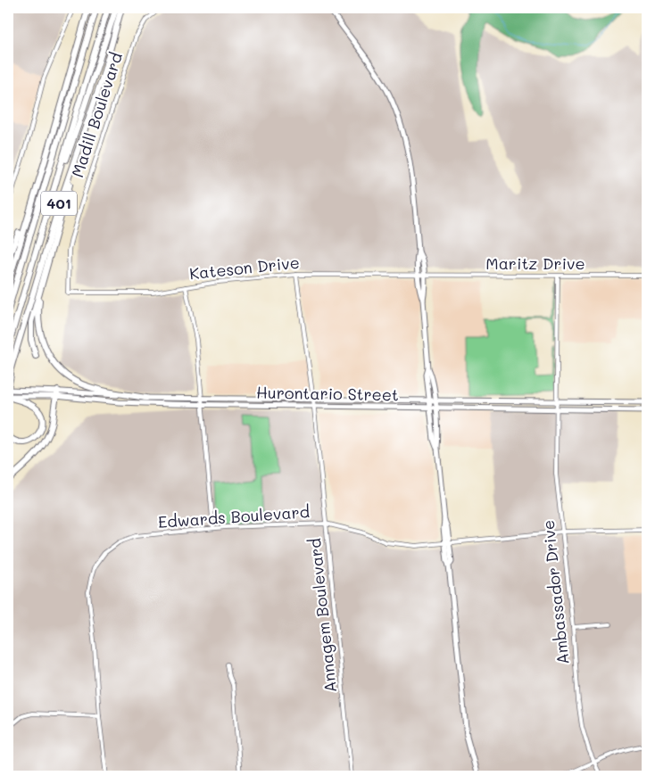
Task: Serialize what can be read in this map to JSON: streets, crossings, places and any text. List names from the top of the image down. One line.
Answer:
{"streets":{"highway":["401"],"main road":["Hurontario Street"],"street":["Madill Boulevard","Maritz Drive","Kateson Drive","Edwards Boulevard","Ambassador Drive","Annagem Boulevard"]},"crossings":[["Madill Boulevard","Kateson Drive"],["Maritz Drive","Kateson Drive"],["Maritz Drive","Ambassador Drive"],["Kateson Drive","Annagem Boulevard"],["Hurontario Street","Ambassador Drive"],["Hurontario Street","Annagem Boulevard"],["Edwards Boulevard","Ambassador Drive"],["Edwards Boulevard","Annagem Boulevard"]]}
